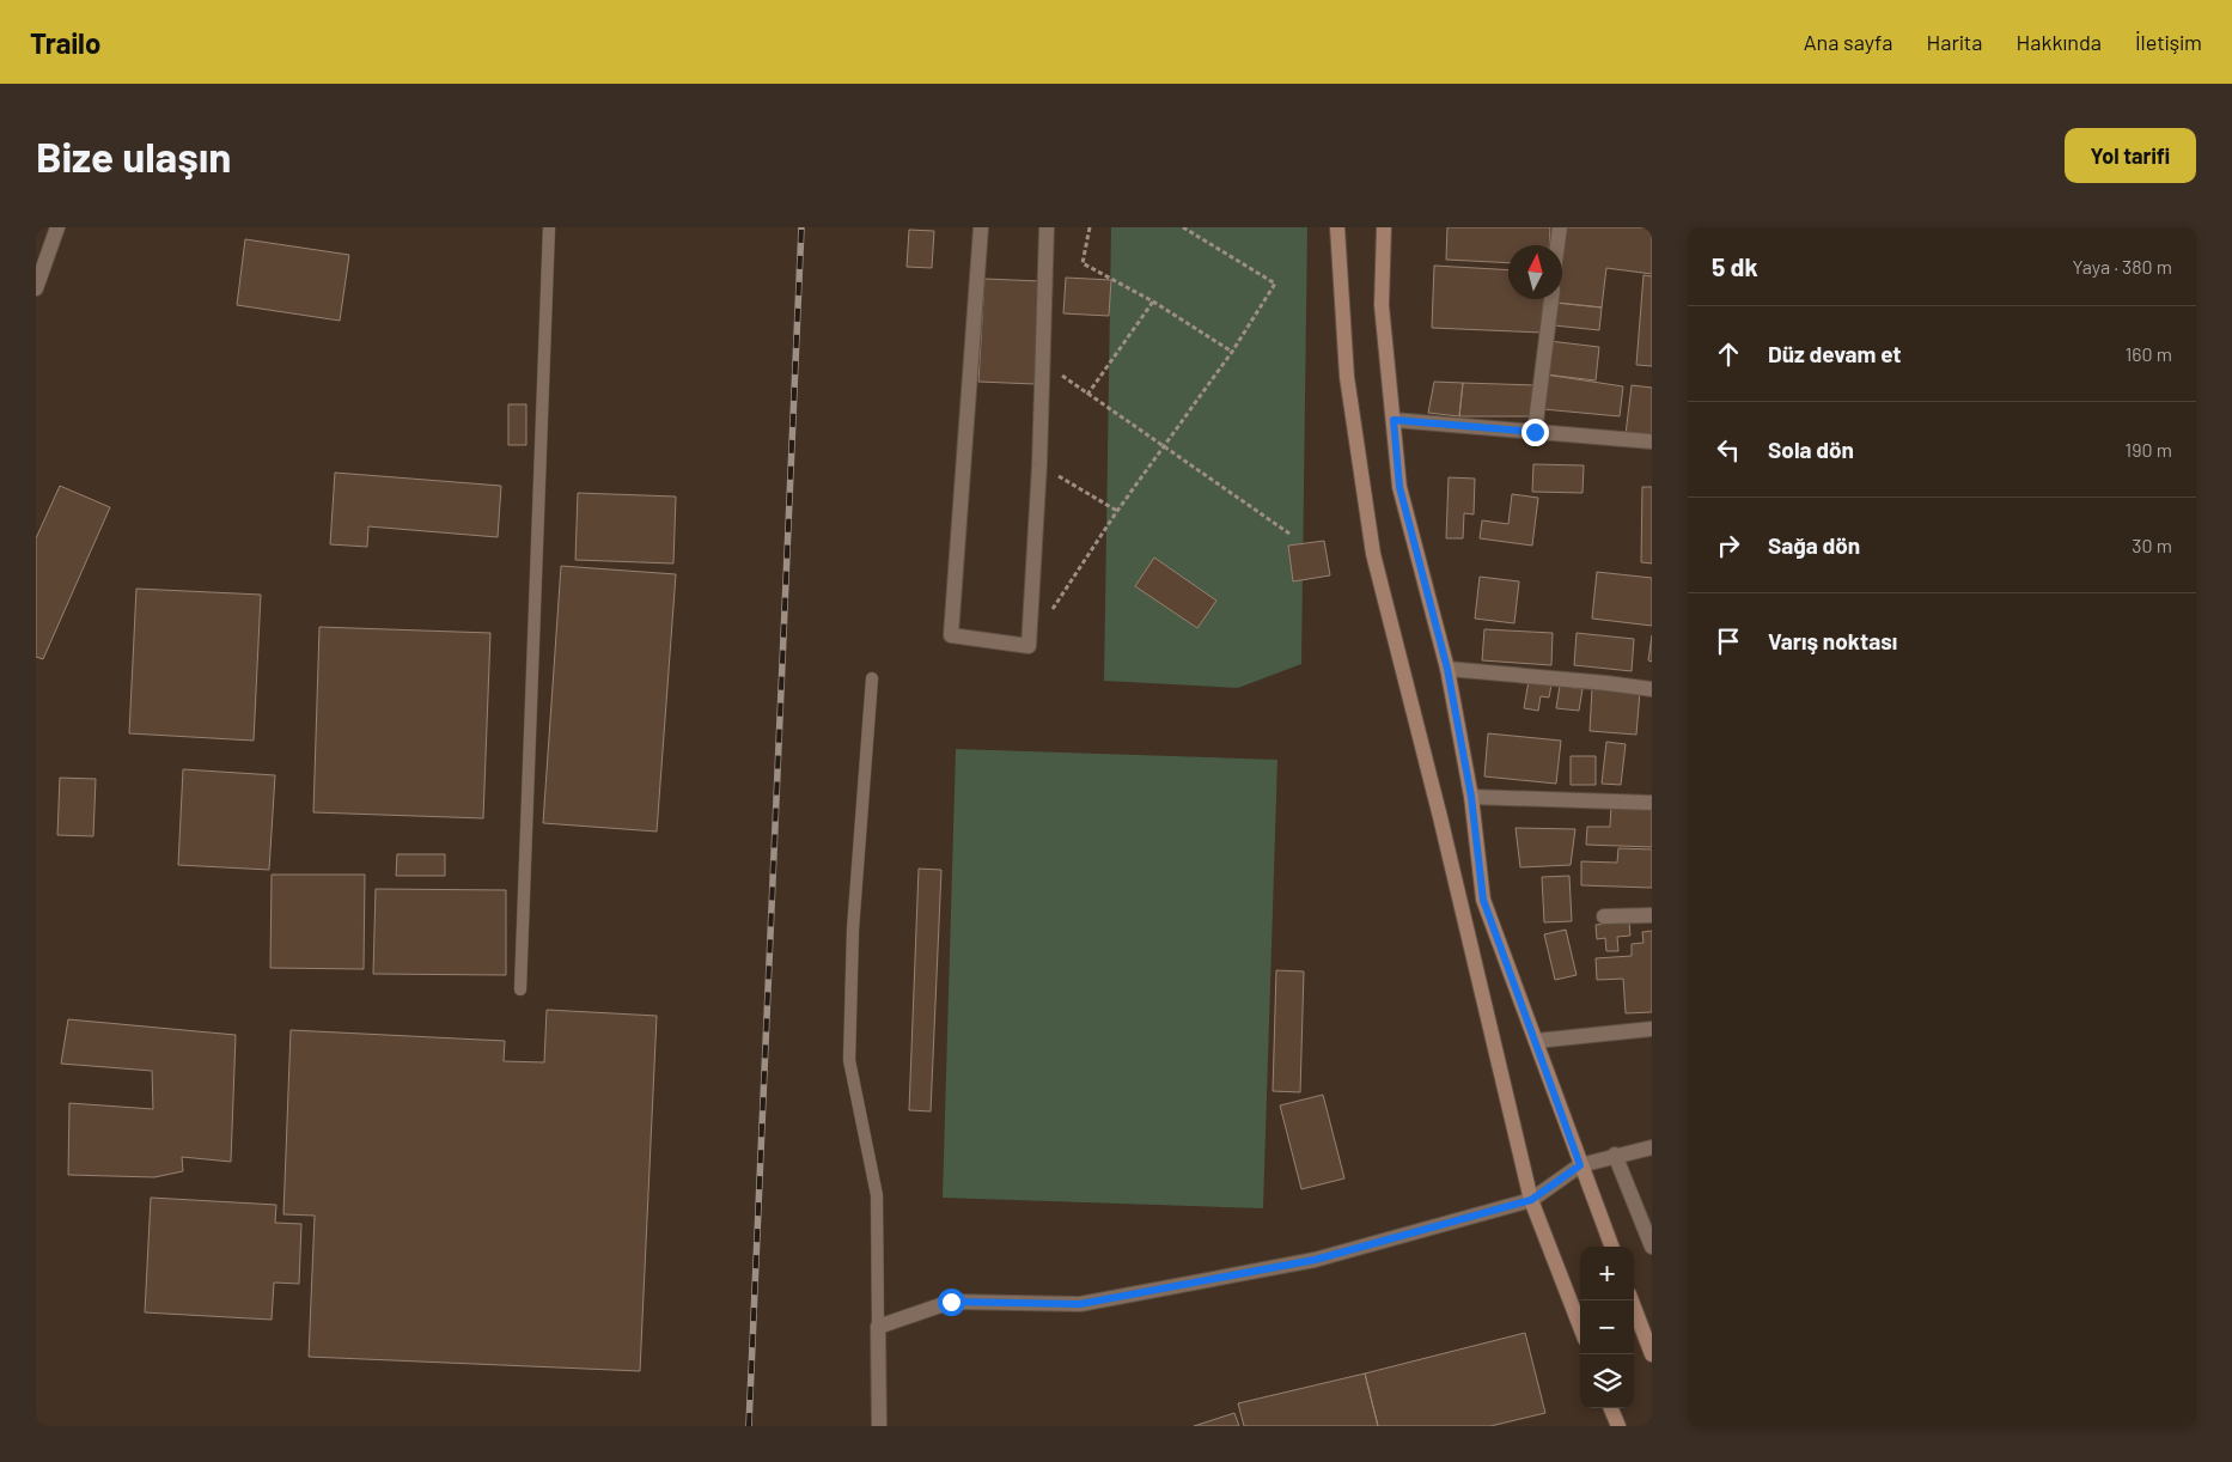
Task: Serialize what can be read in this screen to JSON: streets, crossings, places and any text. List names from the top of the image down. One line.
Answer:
{"north":"top","page":{"header":"Trailo","nav":["Ana sayfa","Harita","Hakkında","İletişim"],"buttons":"Yol tarifi","title":"Bize ulaşın","heading":["5 dk","Yaya · 380 m"],"list":[["Düz devam et","160 m"],["Sola dön","190 m"],["Sağa dön","30 m"],"Varış noktası"],"map_buttons":["+","−"]}}
